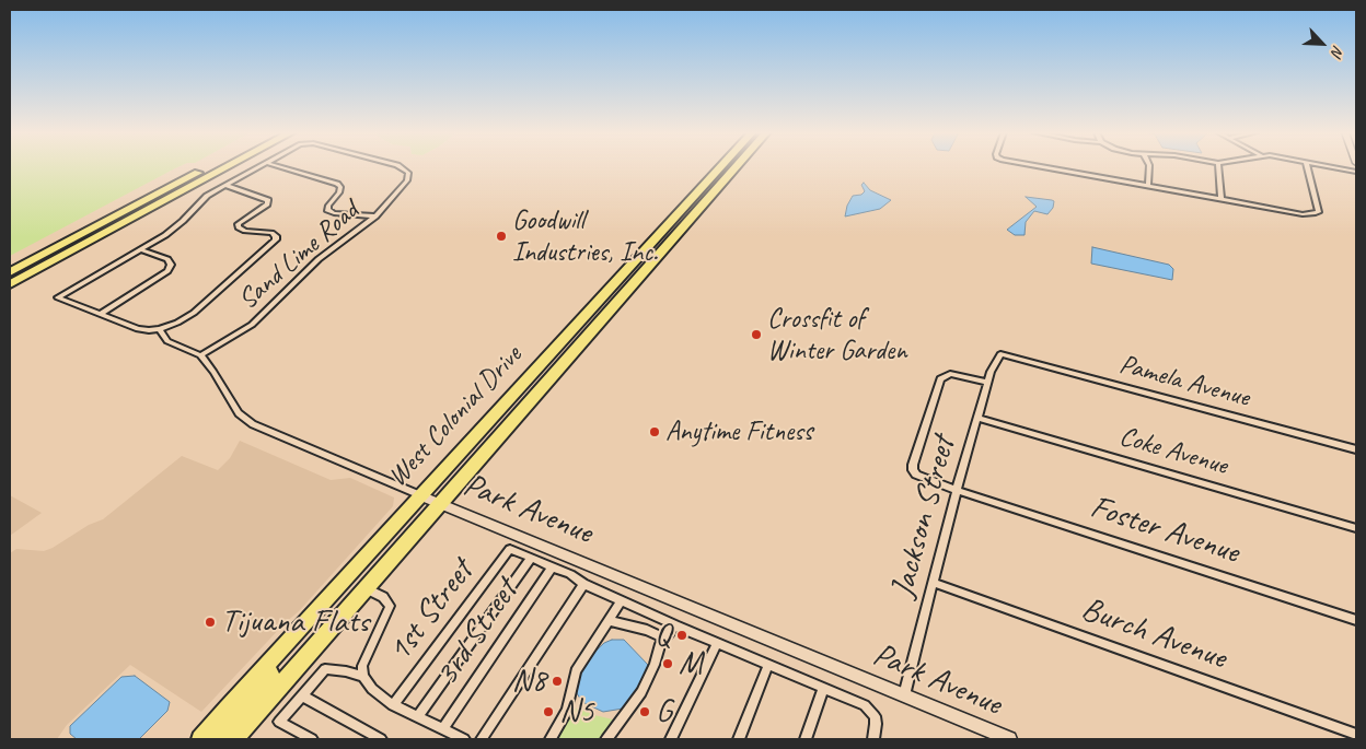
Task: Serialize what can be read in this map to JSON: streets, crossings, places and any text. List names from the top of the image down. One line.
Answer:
{"streets":{"highway":["West Colonial Drive"],"street":["Sand Lime Road","Pamela Avenue","Coke Avenue","Park Avenue","Jackson Street","Foster Avenue","1st Street","3rd Street","Burch Avenue"]},"crossings":[["Sand Lime Road","Park Avenue"],["Pamela Avenue","Jackson Street"],["West Colonial Drive","Park Avenue"],["Coke Avenue","Jackson Street"],["Park Avenue","Jackson Street"],["Jackson Street","Foster Avenue"],["Jackson Street","Burch Avenue"]],"places":["Goodwill Industries, Inc.","Crossfit of Winter Garden","Anytime Fitness","Tijuana Flats","Q","M","N8","N5","G"],"north":"bottom right"}
